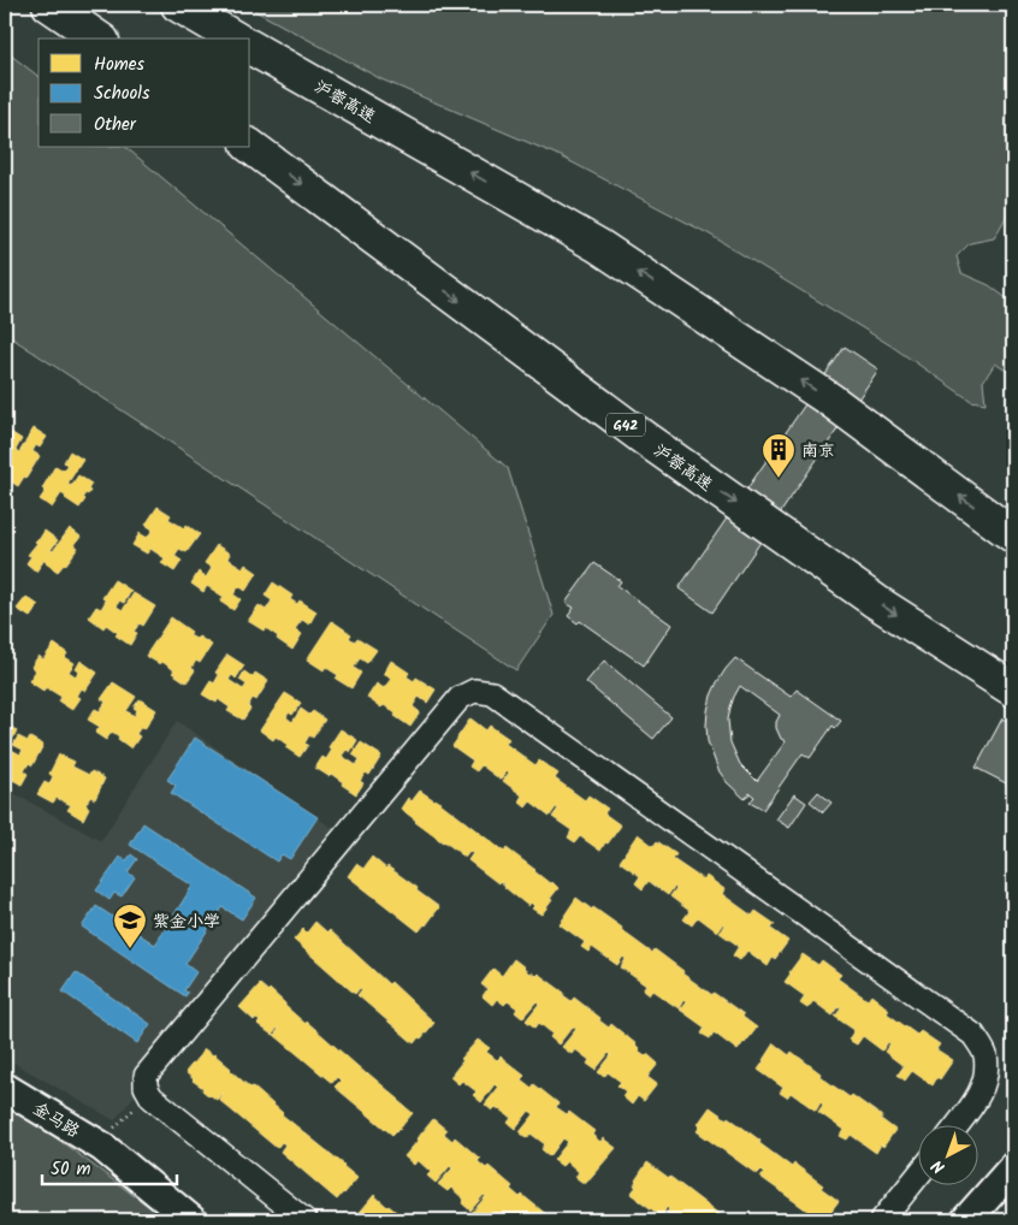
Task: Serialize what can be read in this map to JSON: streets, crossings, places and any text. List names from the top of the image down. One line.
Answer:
{"streets":{"highway":["沪蓉高速","G42"],"main road":["金马路"]},"places":{"building":["南京"],"school or university":["紫金小学"]},"legend":["Homes","Schools","Other"],"scale_bar":"50 m","north":"bottom left"}
